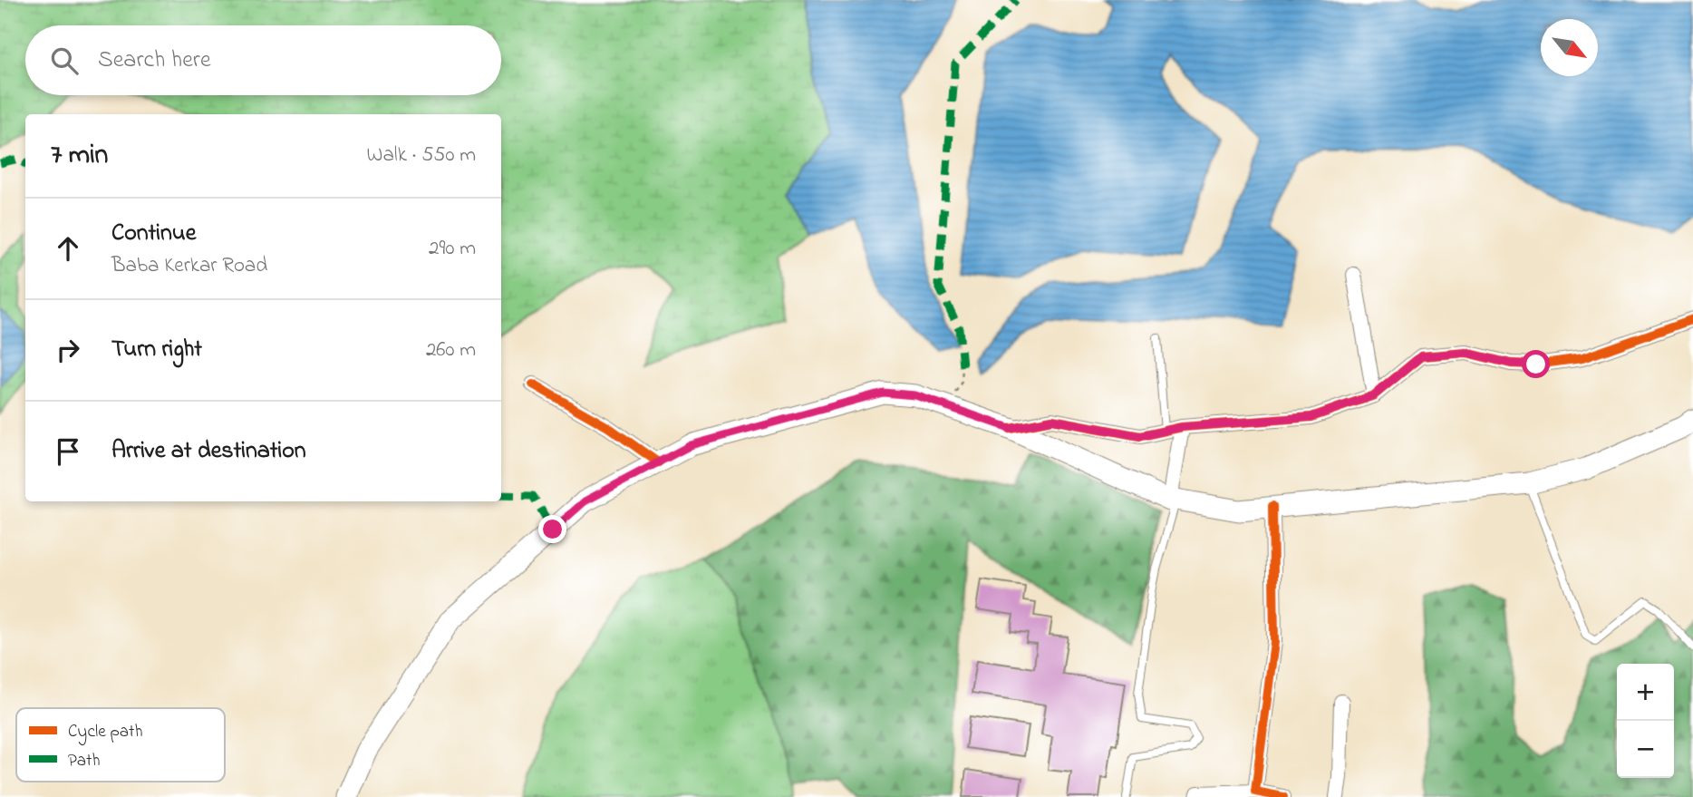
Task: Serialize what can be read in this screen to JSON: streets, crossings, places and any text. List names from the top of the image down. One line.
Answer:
{"legend":["Cycle path","Path"],"north":"bottom right","page":{"search":"Search here","heading":["7 min","Walk · 550 m"],"list":[["Continue","Baba Kerkar Road","290 m"],["Turn right","260 m"],"Arrive at destination"],"map_buttons":["+","−"]}}
